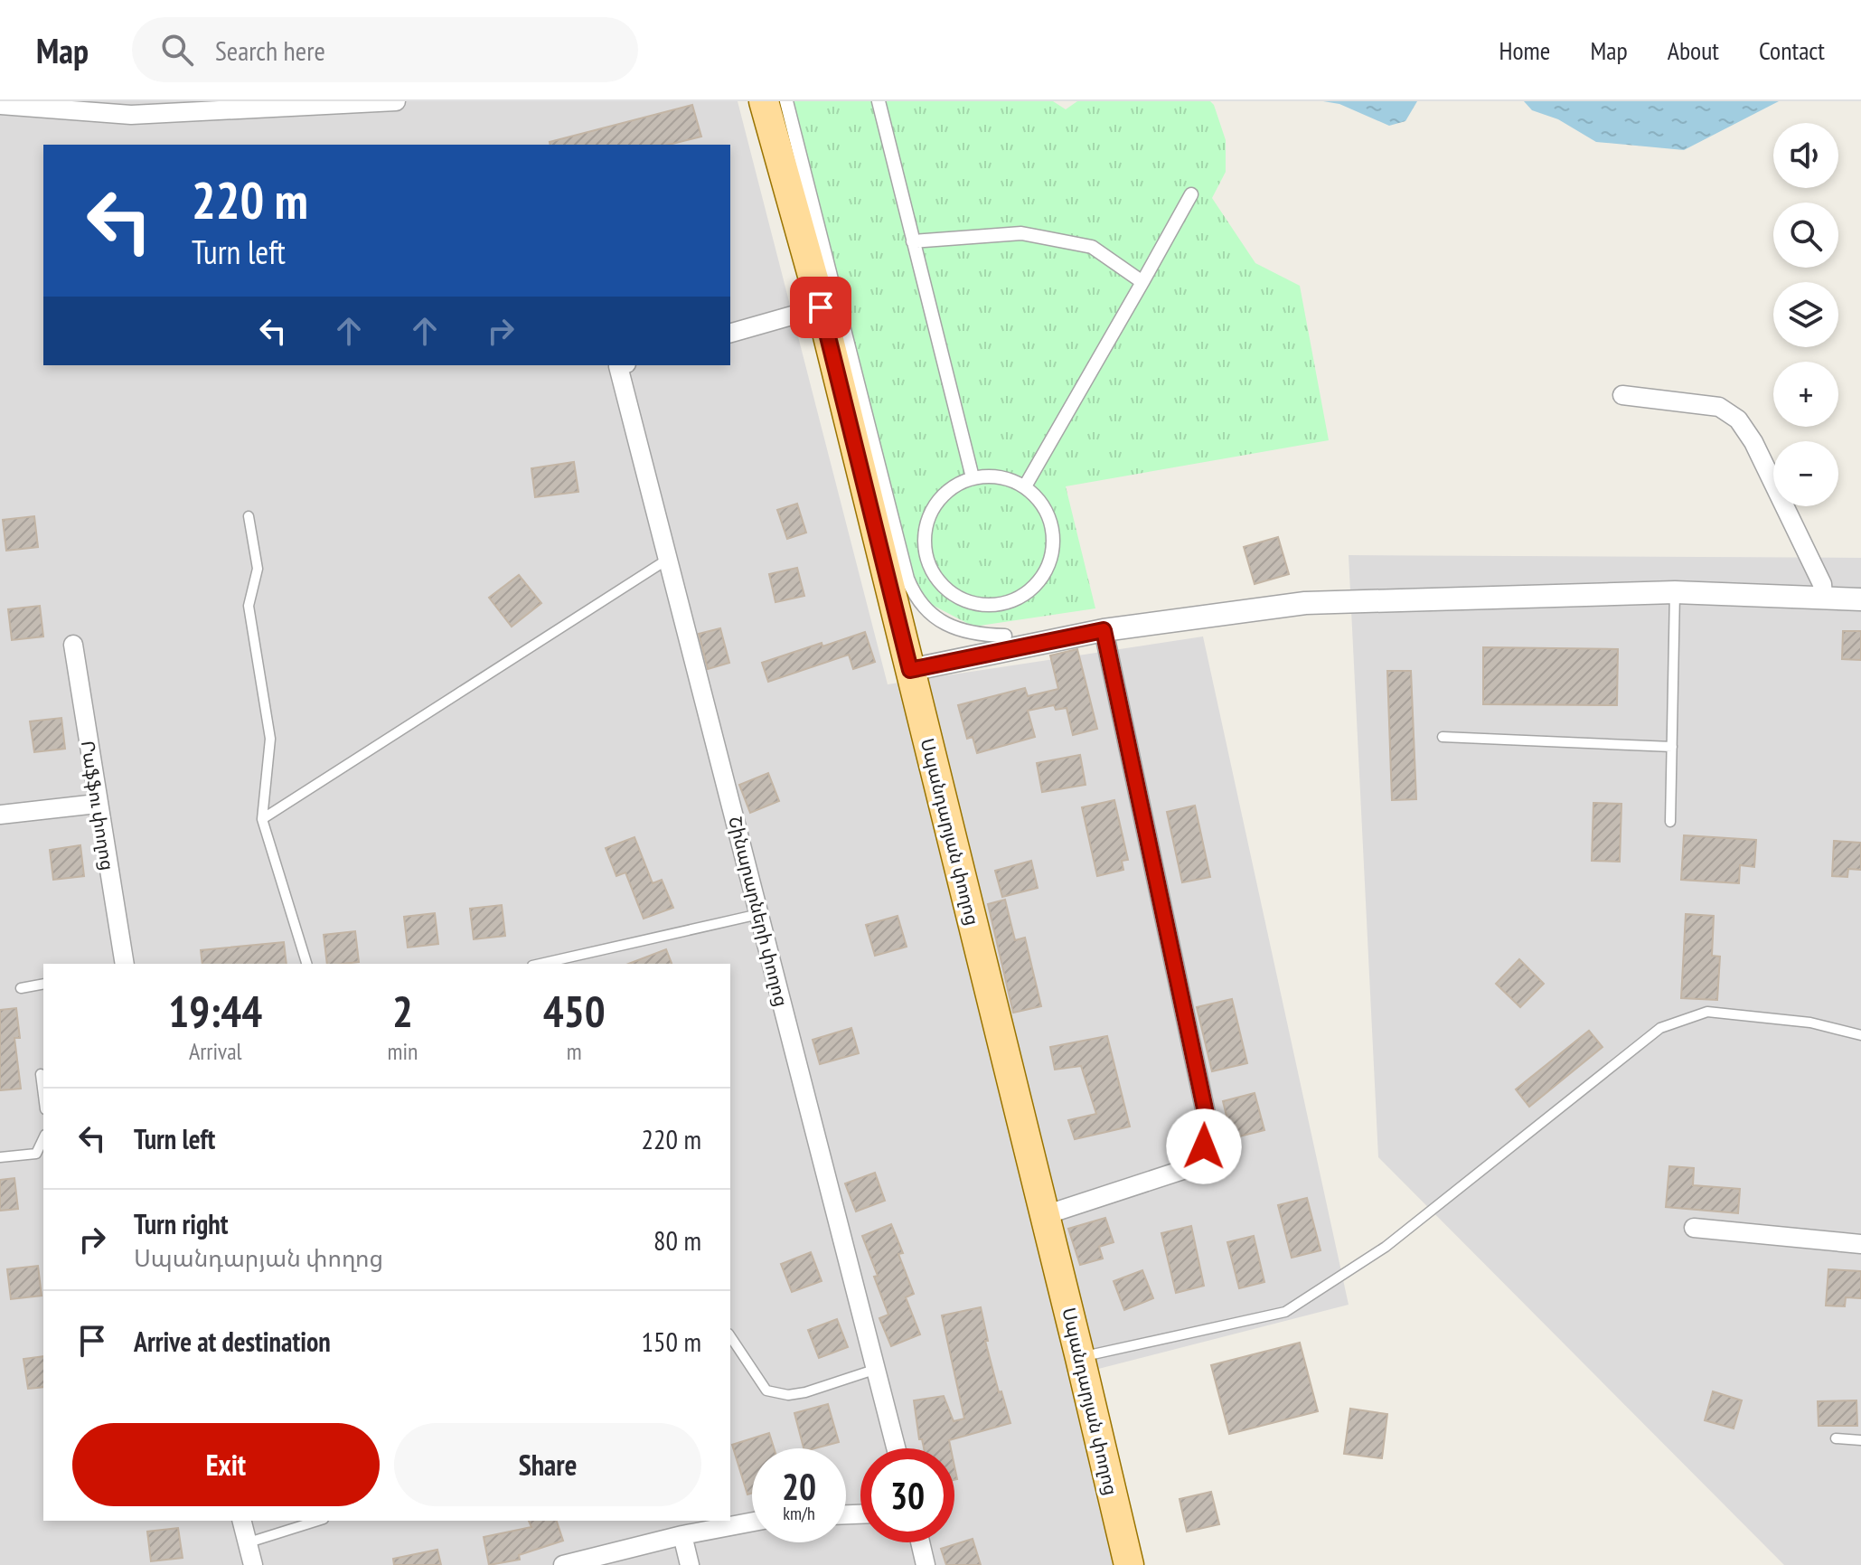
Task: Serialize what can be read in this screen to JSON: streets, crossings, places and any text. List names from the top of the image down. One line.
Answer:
{"streets":{"main road":["Սպանդարյան փողոց"],"street":["Րաֆֆու փողոց","Շինարարների փողոց"]},"page":{"header":"Map","search":"Search here","nav":["Home","Map","About","Contact"],"map_buttons":["+","−"],"turn":["220 m","Turn left"],"eta":["19:44","Arrival","2","min","450","m"],"list":[{"name":"Turn left","value":"220 m"},{"name":"Turn right","note":"Սպանդարյան փողոց","value":"80 m"},{"name":"Arrive at destination","value":"150 m"}],"buttons":["Exit","Share"],"speed":"20 km/h","limit":"30"}}
